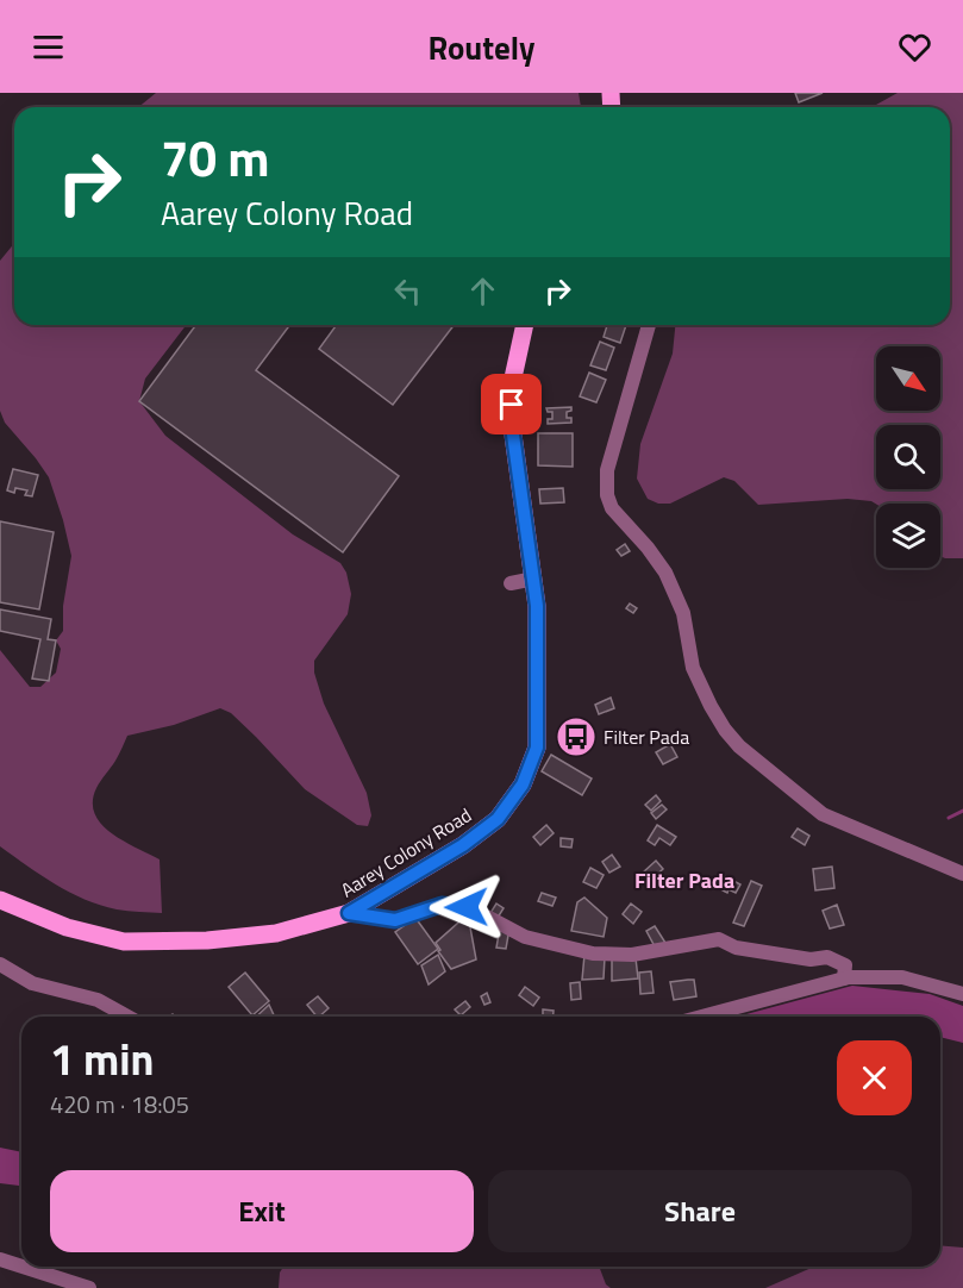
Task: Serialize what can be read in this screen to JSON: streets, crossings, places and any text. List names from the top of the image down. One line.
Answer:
{"streets":{"main road":["Aarey Colony Road"]},"districts":["Filter Pada"],"places":{"bus stop":["Filter Pada"]},"north":"bottom right","page":{"header":"Routely","turn":["70 m","Aarey Colony Road"],"heading":["1 min","420 m · 18:05"],"buttons":["Exit","Share"]}}
